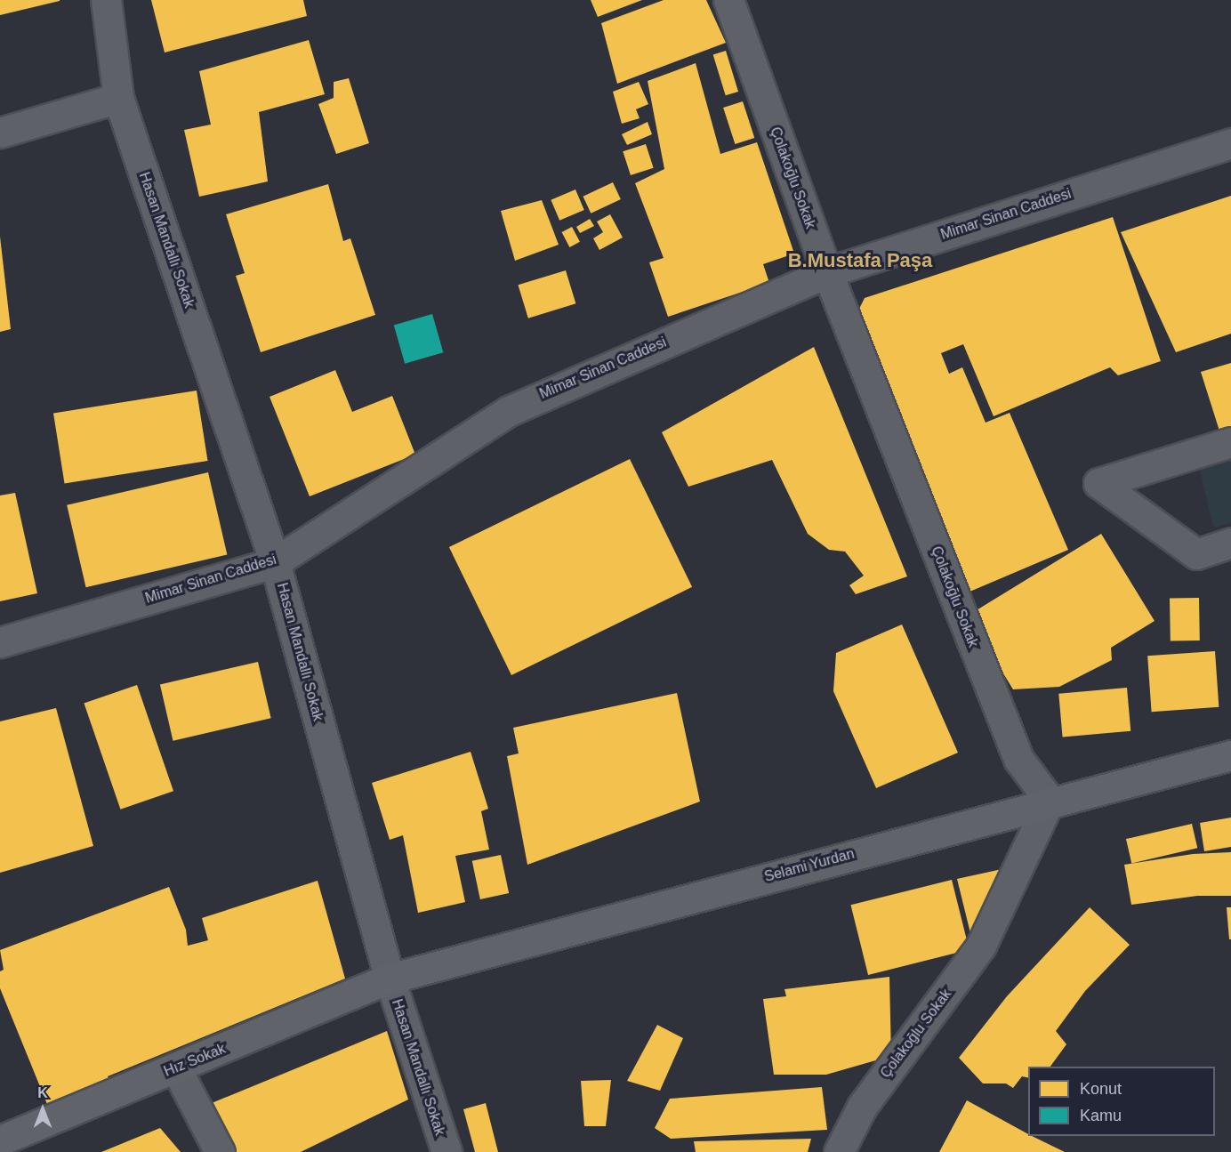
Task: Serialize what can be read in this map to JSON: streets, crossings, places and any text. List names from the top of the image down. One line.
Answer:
{"streets":{"main road":["Selami Yurdan","Hız Sokak"],"street":["Çolakoğlu Sokak","Mimar Sinan Caddesi","Hasan Mandallı Sokak"]},"crossings":[["Çolakoğlu Sokak","Mimar Sinan Caddesi"],["Çolakoğlu Sokak","Selami Yurdan"],["Mimar Sinan Caddesi","Hasan Mandallı Sokak"],["Hasan Mandallı Sokak","Selami Yurdan"],["Hasan Mandallı Sokak","Hız Sokak"],["Selami Yurdan","Hız Sokak"]],"districts":["B.Mustafa Paşa"],"legend":["Konut","Kamu"],"north":"top"}
